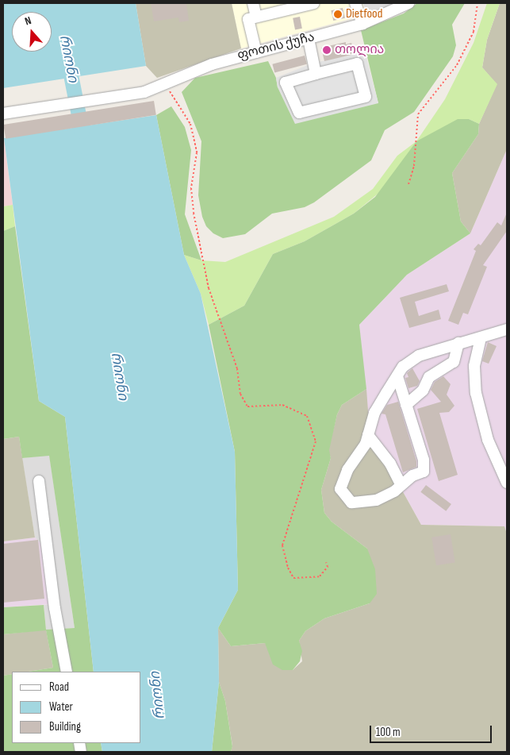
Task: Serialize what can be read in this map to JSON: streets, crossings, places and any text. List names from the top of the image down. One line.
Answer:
{"streets":{"street":["ფოთის ქუჩა"]},"water":["რიონი"],"places":["Dietfood","თოლია"],"legend":["Road","Water","Building"],"scale_bar":"100 m","north":"top"}
